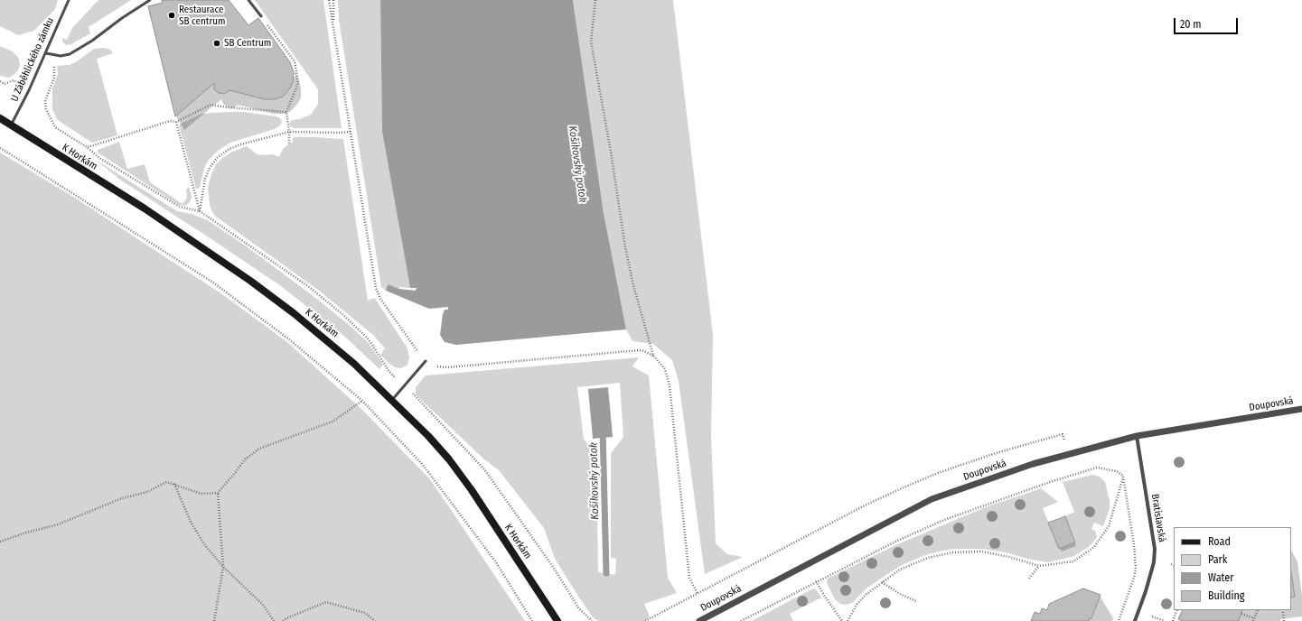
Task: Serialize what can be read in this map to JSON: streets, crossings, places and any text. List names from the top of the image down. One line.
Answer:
{"streets":{"main road":["K Horkám"],"street":["Doupovská","Bratislavská"],"lane":["U Záběhlického zámku"]},"crossings":[["U Záběhlického zámku","K Horkám"],["Doupovská","Bratislavská"]],"water":["Košíkovský potok"],"places":["Restaurace SB centrum","SB Centrum"],"legend":["Road","Park","Water","Building"],"scale_bar":"20 m"}
